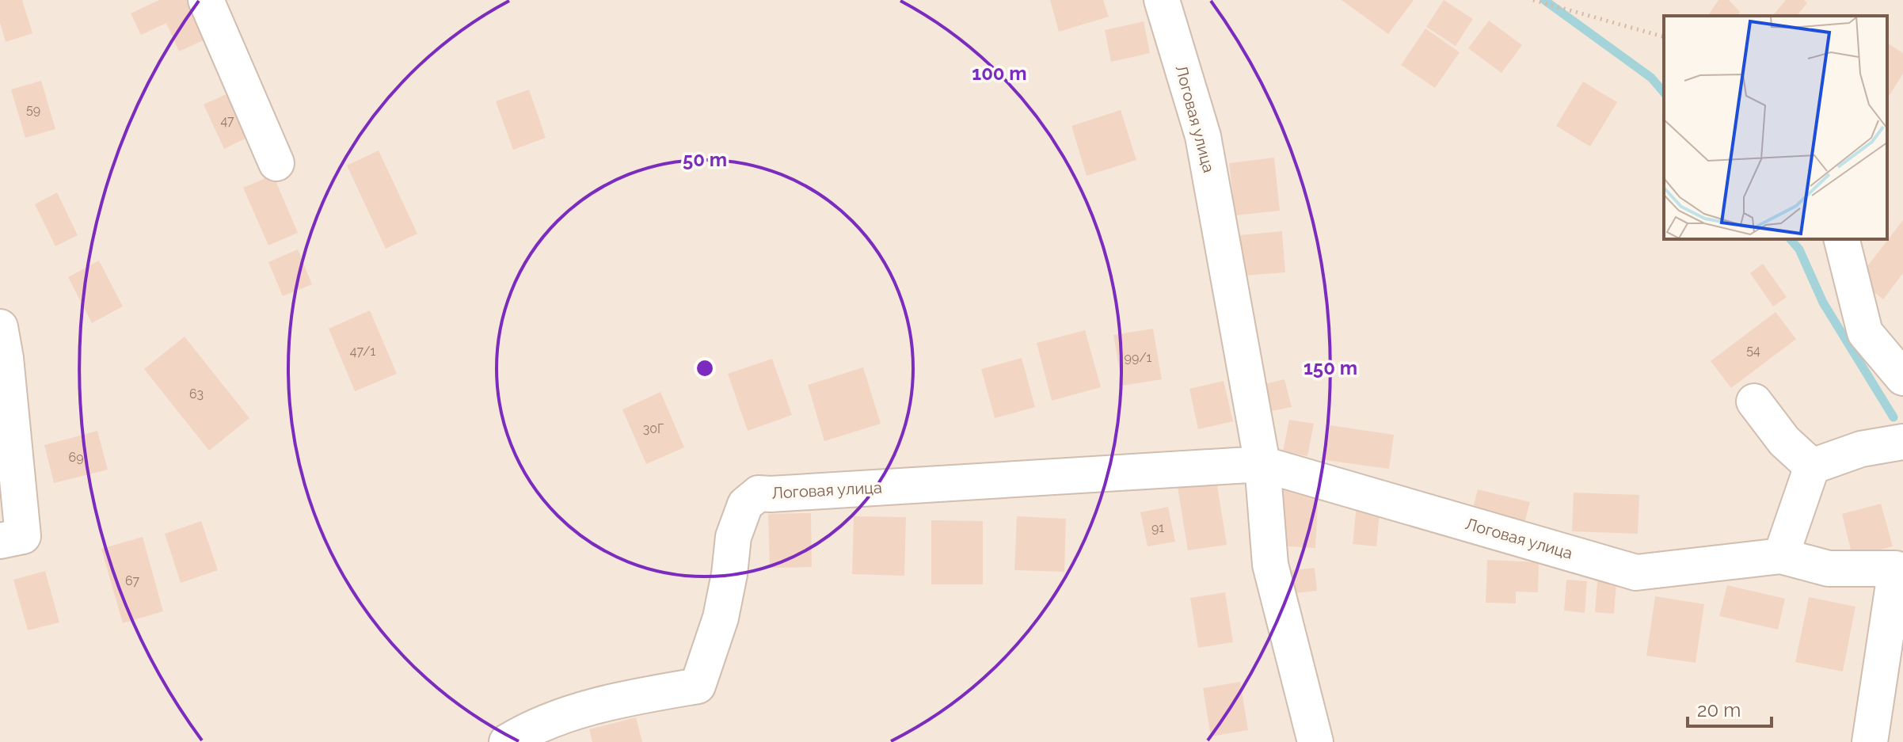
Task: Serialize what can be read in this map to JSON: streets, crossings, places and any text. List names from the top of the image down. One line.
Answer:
{"streets":{"street":["Логовая улица"]},"house_numbers":["59","47","54","47/1","99/1","63","30Г","69","91","67"],"scale_bar":"20 m","rings":["100 m","50 m","150 m"]}
